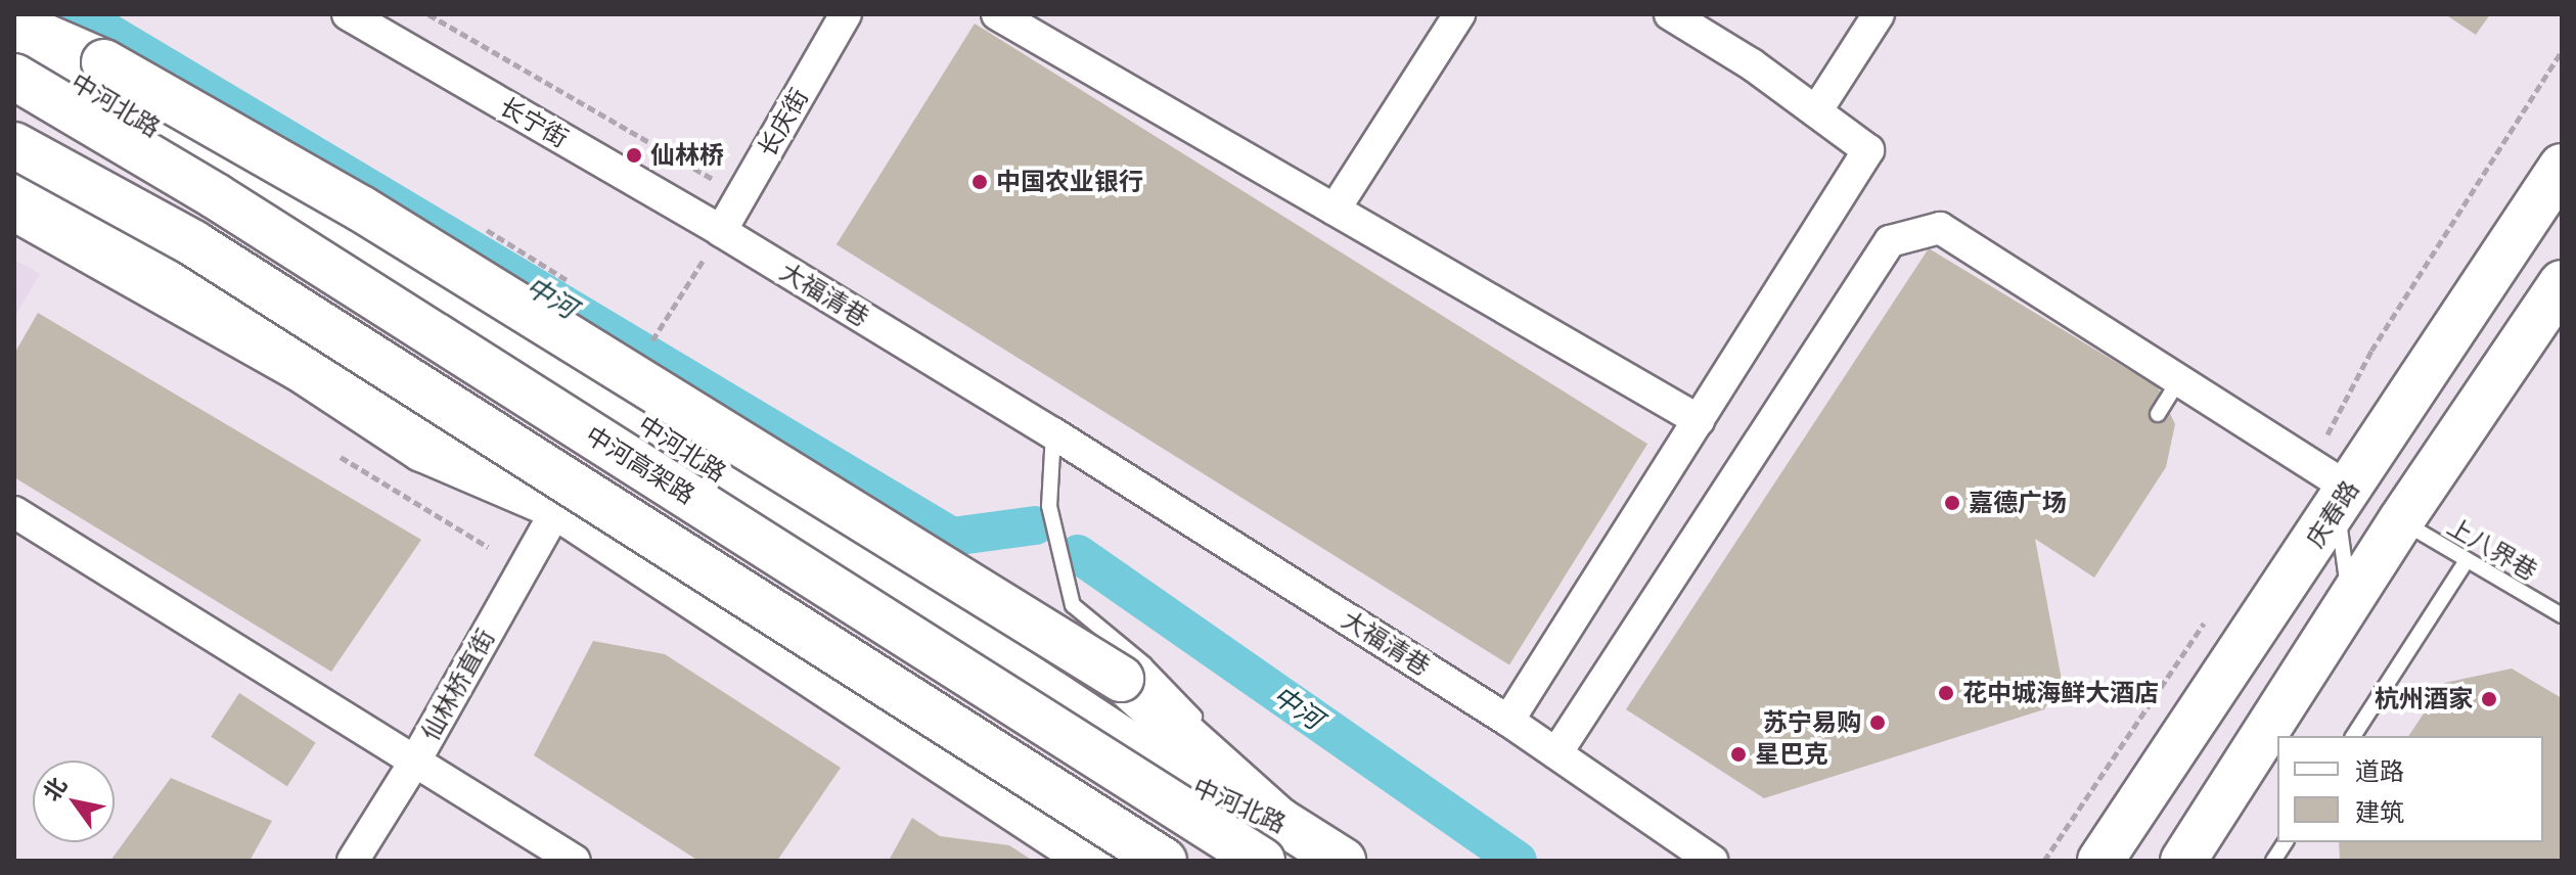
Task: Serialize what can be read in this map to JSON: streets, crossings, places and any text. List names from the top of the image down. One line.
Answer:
{"streets":{"main road":["中河北路","中河高架路","庆春路"],"street":["长宁街","长庆街","大福清巷","仙林桥直街"],"lane":["上八界巷"]},"crossings":[["长宁街","长庆街"],["长宁街","大福清巷"],["长庆街","大福清巷"]],"water":["中河"],"places":["仙林桥","中国农业银行","嘉德广场","花中城海鲜大酒店","杭州酒家","苏宁易购","星巴克"],"legend":["道路","建筑"],"north":"top left"}
